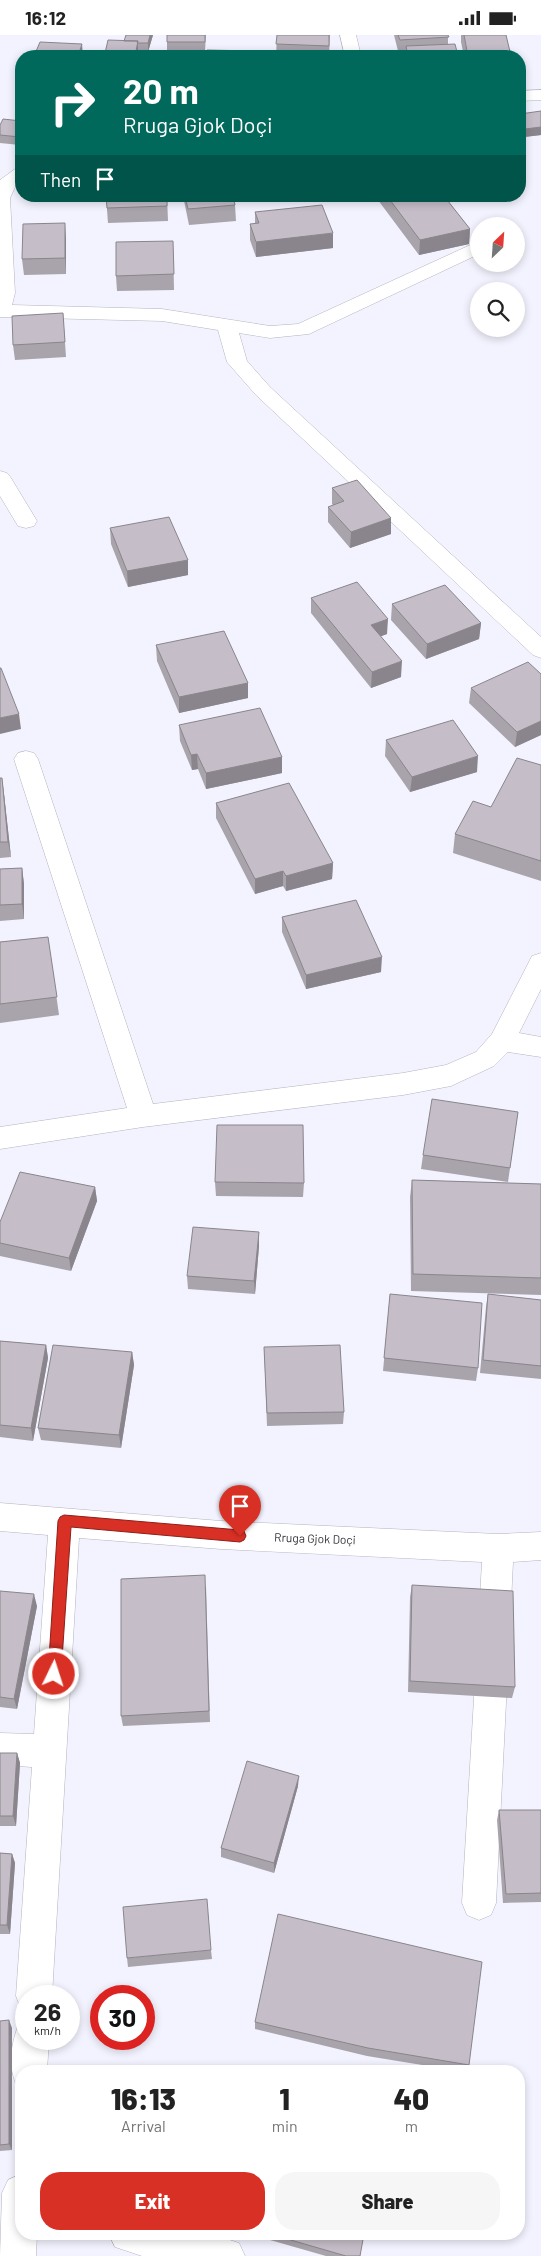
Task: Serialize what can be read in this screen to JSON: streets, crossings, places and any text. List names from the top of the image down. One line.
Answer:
{"streets":{"street":["Rruga Gjok Doçi"]},"north":"top right","page":{"status":"16:12","turn":["20 m","Rruga Gjok Doçi"],"then":"Then","speed":"26 km/h","limit":"30","eta":["16:13","Arrival","1","min","40","m"],"buttons":["Exit","Share"]}}
